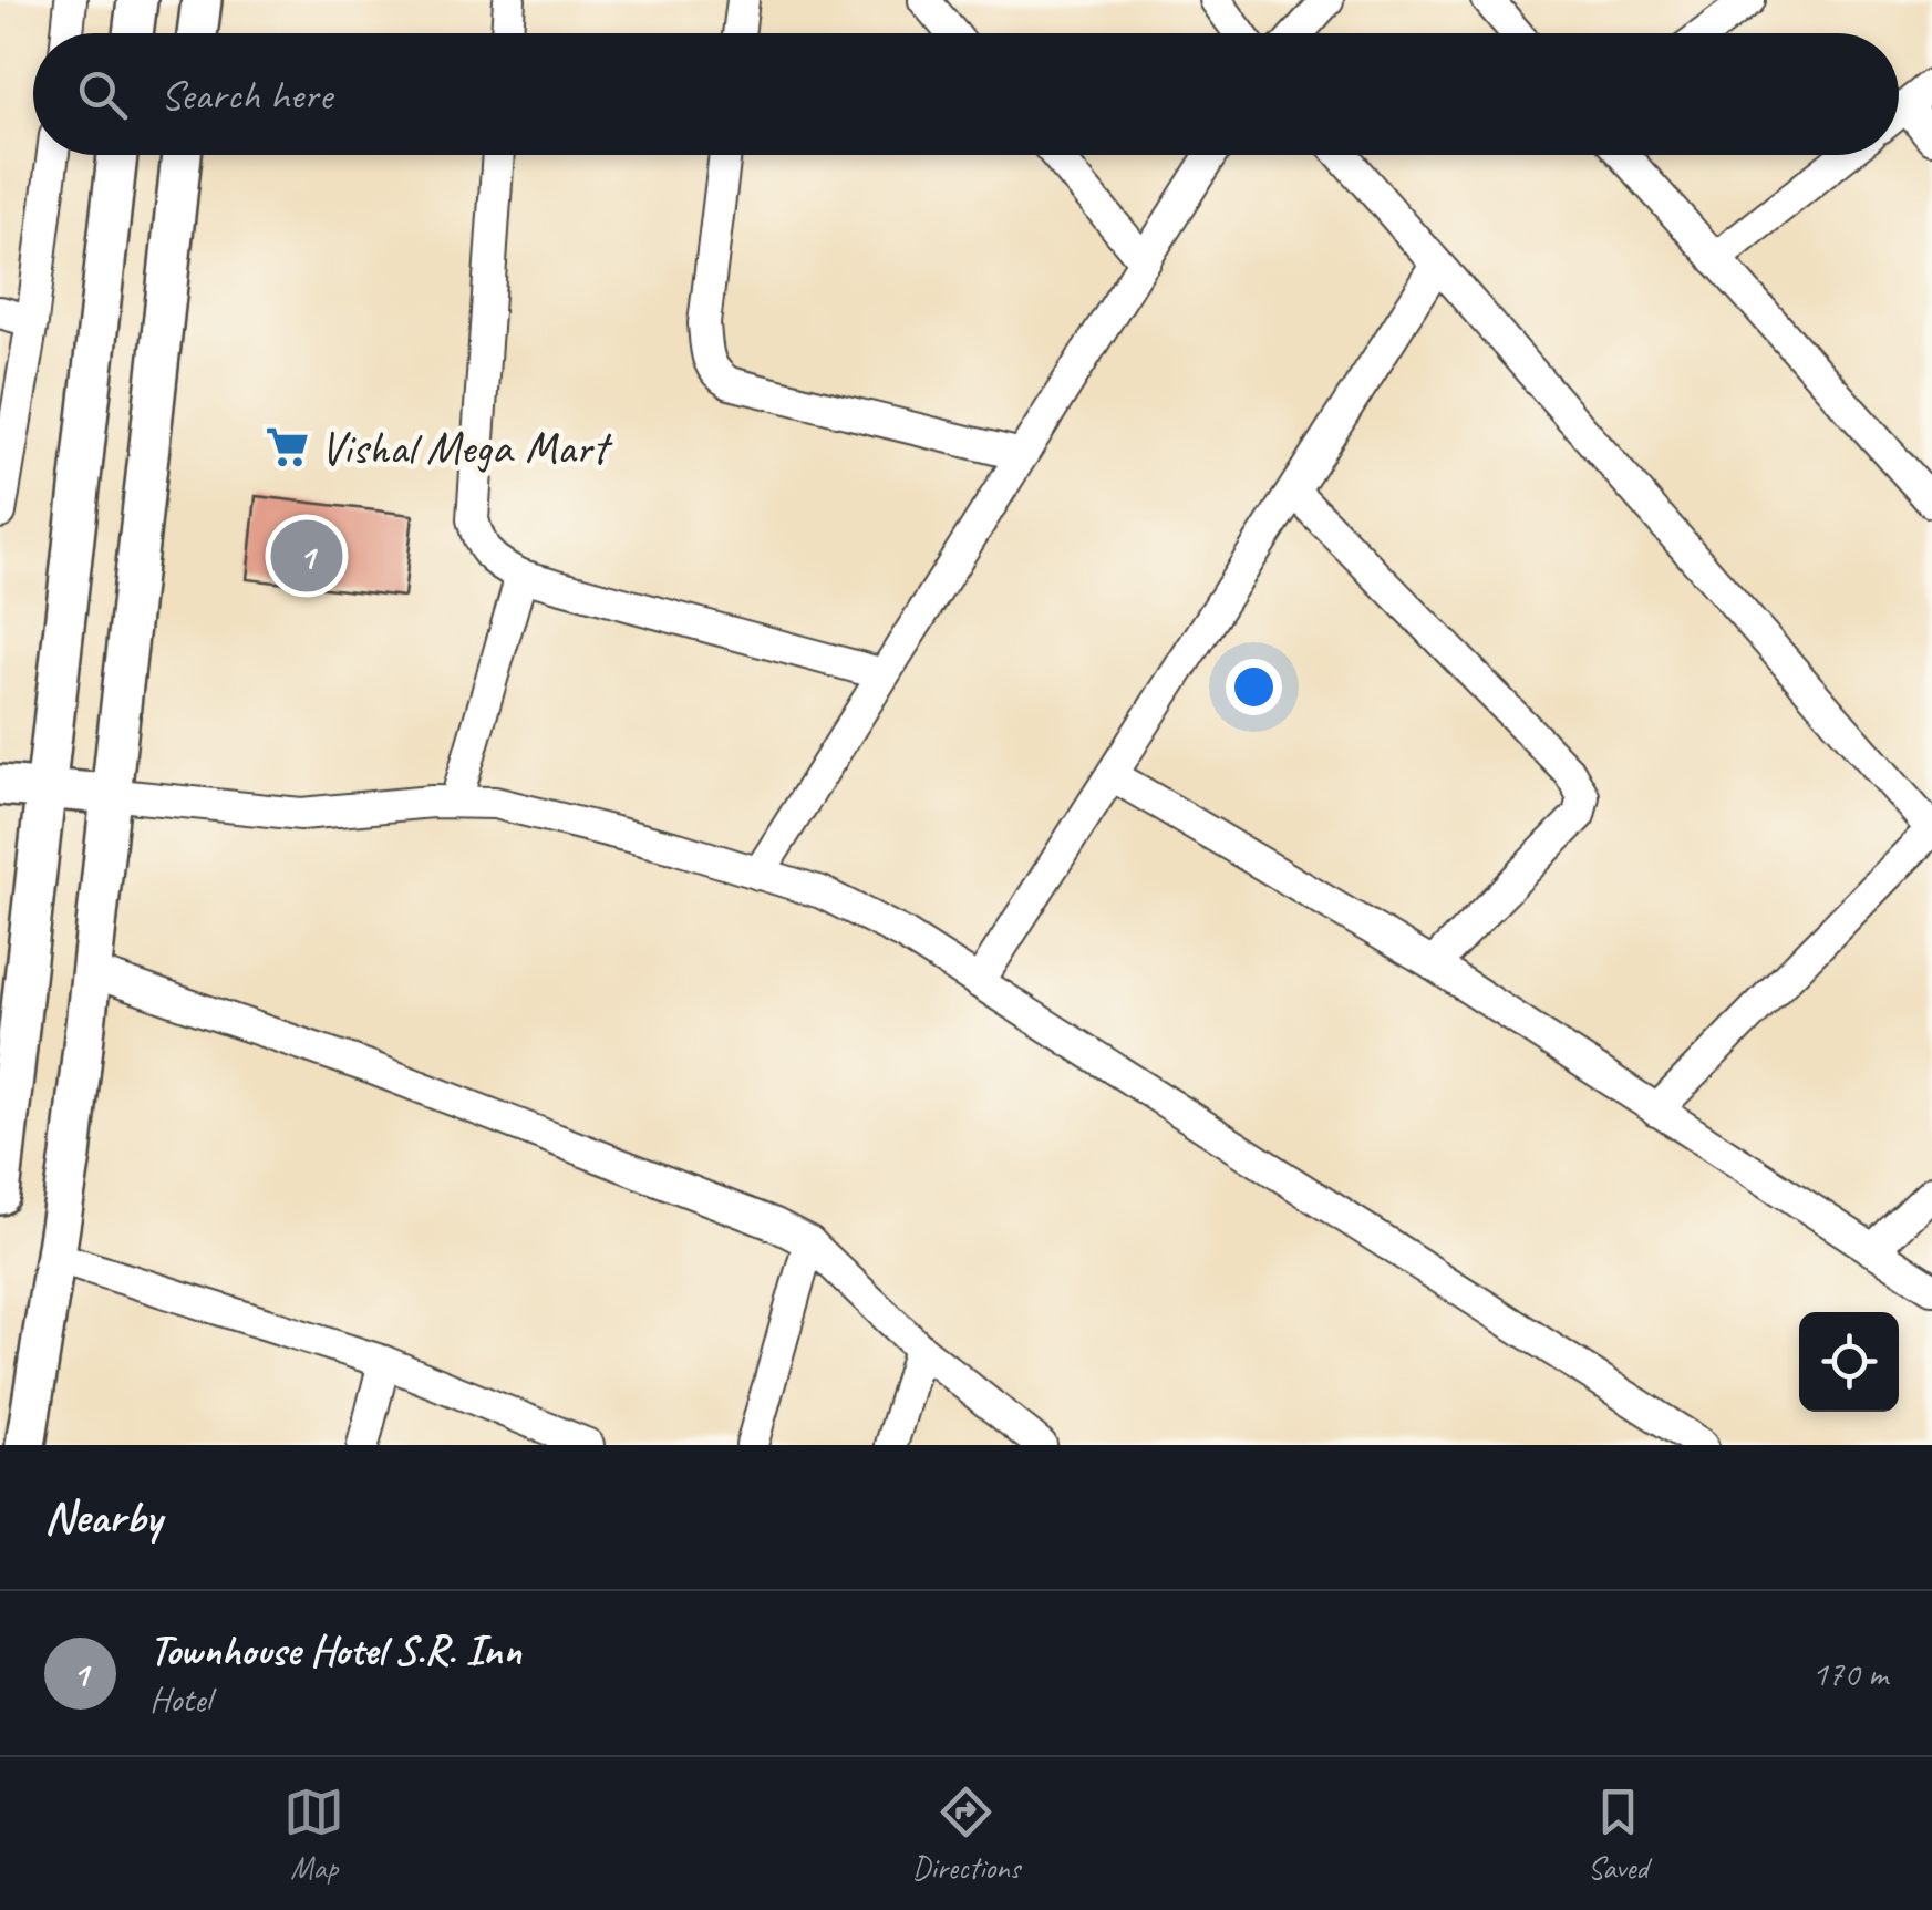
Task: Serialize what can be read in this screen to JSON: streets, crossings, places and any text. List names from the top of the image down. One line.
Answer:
{"places":{"supermarket":["Vishal Mega Mart"]},"page":{"search":"Search here","pins":"1","heading":"Nearby","list":[{"mark":"1","name":"Townhouse Hotel S.R. Inn","note":"Hotel","value":"170 m"}],"nav":["Map","Directions","Saved"]}}
